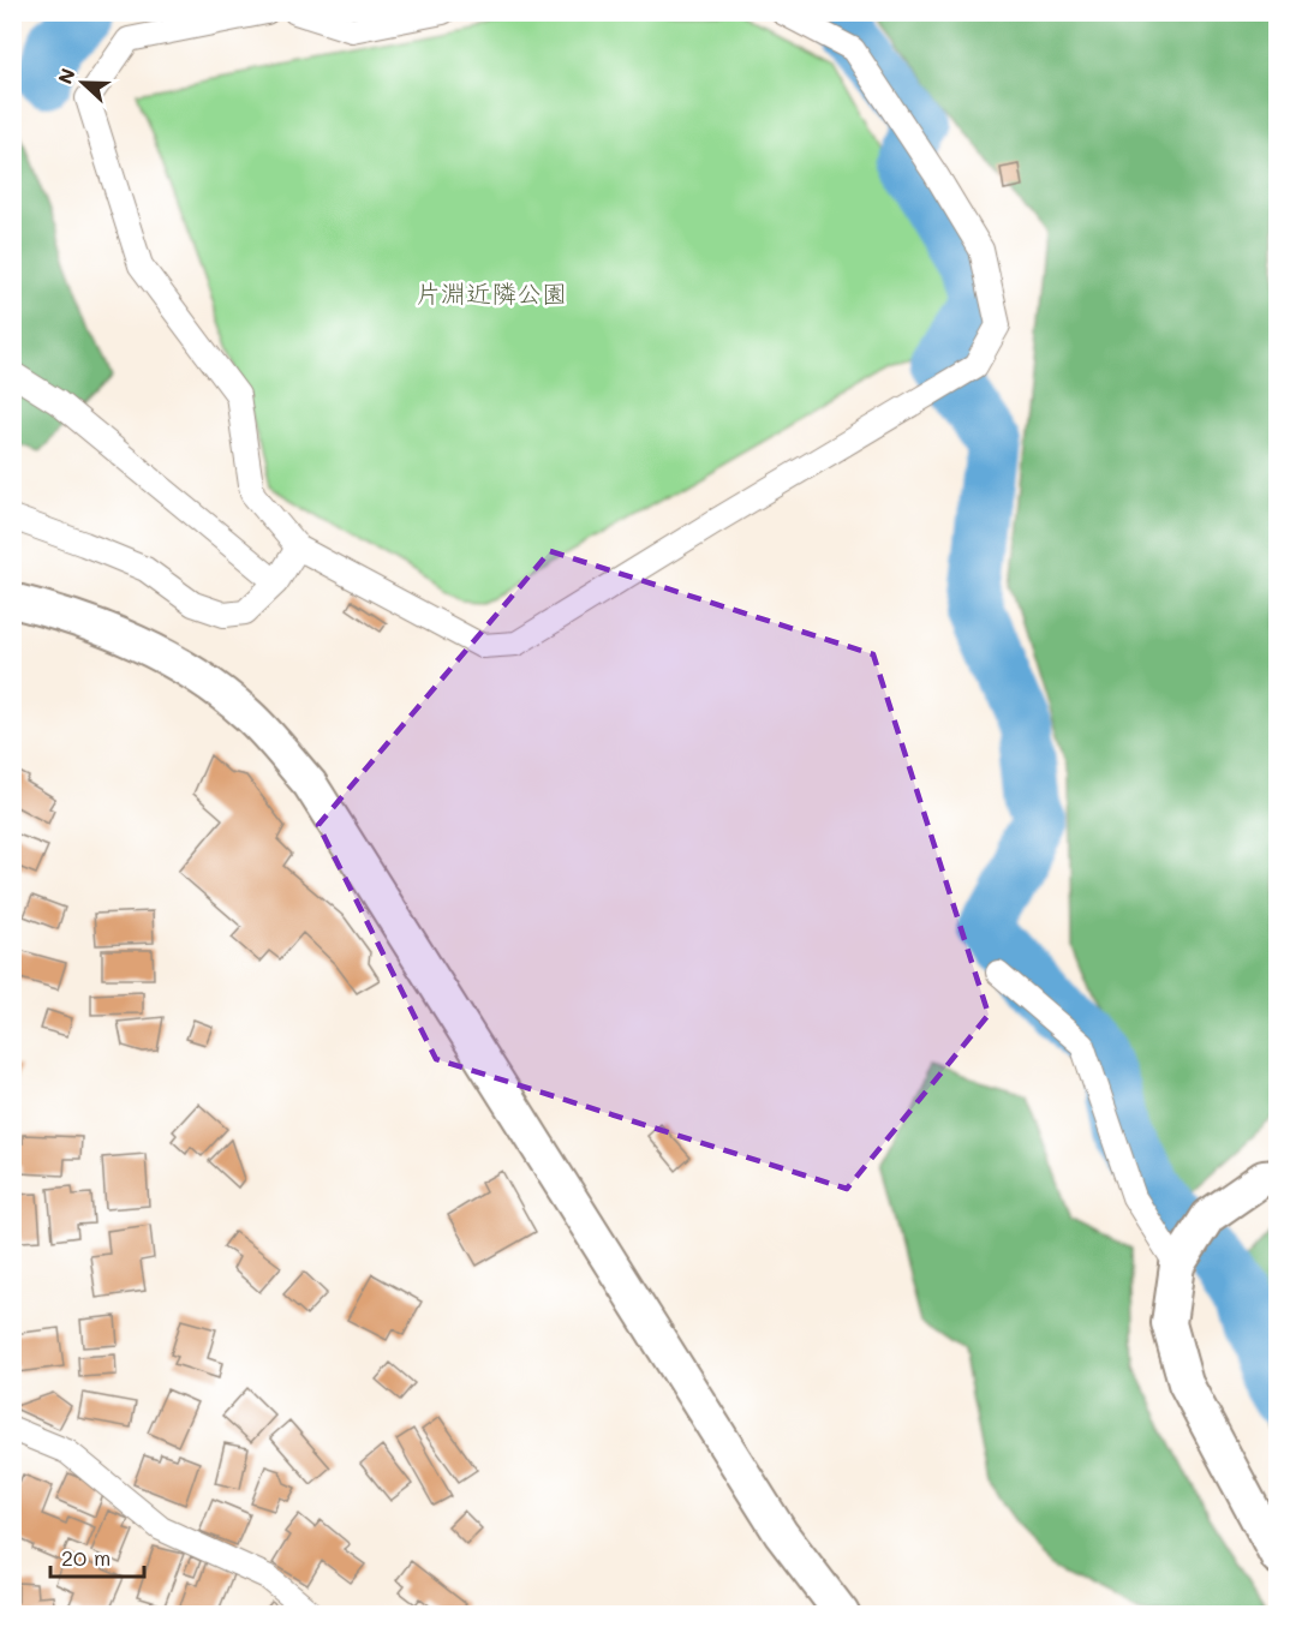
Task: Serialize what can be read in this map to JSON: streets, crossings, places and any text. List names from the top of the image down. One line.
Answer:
{"parks":["片淵近隣公園"],"scale_bar":"20 m","north":"left"}
